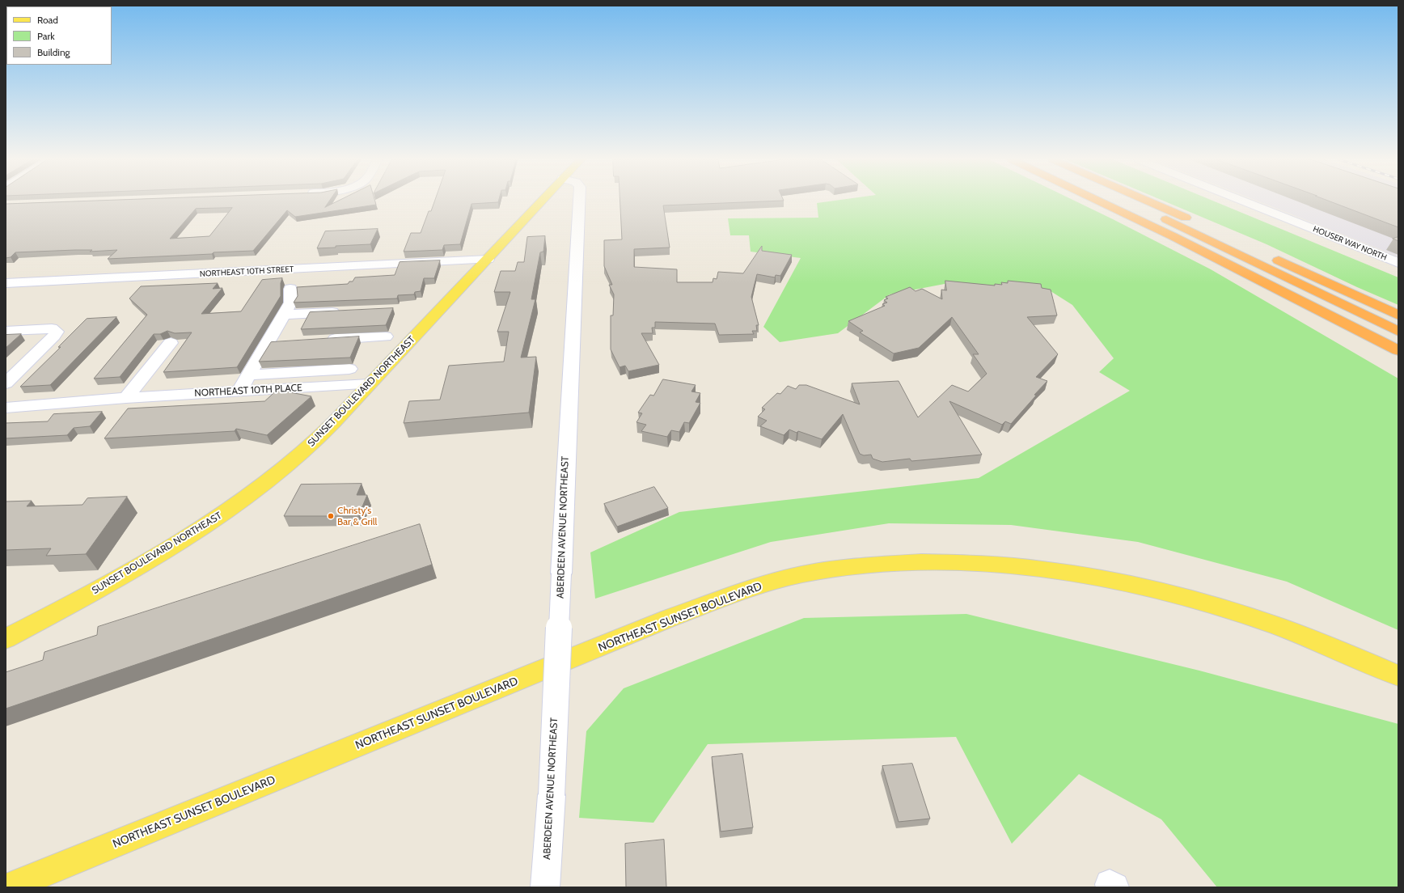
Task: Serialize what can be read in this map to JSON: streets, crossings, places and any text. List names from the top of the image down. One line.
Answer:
{"streets":{"main road":["SUNSET BOULEVARD NORTHEAST","NORTHEAST SUNSET BOULEVARD"],"street":["HOUSER WAY NORTH","NORTHEAST 10TH STREET","NORTHEAST 10TH PLACE","ABERDEEN AVENUE NORTHEAST"]},"crossings":[["NORTHEAST 10TH STREET","SUNSET BOULEVARD NORTHEAST"],["NORTHEAST 10TH PLACE","SUNSET BOULEVARD NORTHEAST"]],"places":["Christy's Bar & Grill"],"legend":["Road","Park","Building"]}
